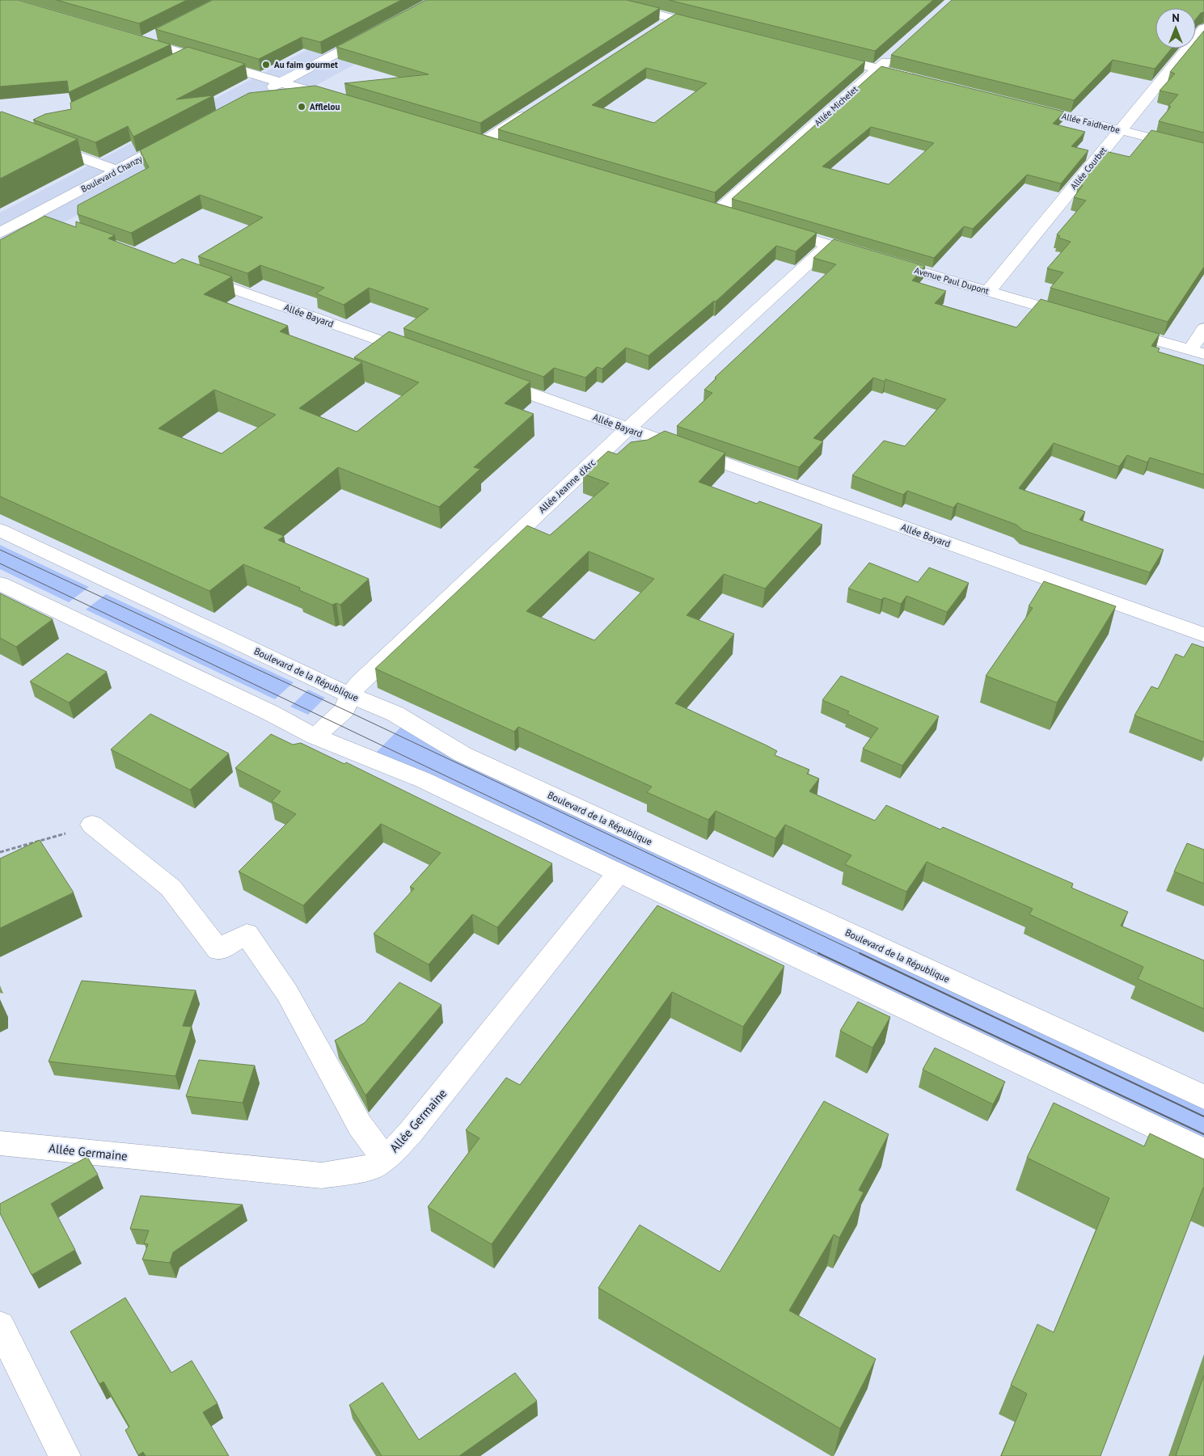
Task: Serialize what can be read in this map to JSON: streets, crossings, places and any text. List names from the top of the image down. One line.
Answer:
{"streets":{"street":["Allée Michelet","Allée Faidherbe","Allée Courbet","Boulevard Chanzy","Avenue Paul Dupont","Allée Bayard","Allée Jeanne d'Arc","Boulevard de la République","Allée Germaine"]},"crossings":[["Allée Faidherbe","Allée Courbet"],["Allée Courbet","Avenue Paul Dupont"],["Avenue Paul Dupont","Allée Jeanne d'Arc"],["Allée Bayard","Allée Jeanne d'Arc"],["Allée Jeanne d'Arc","Boulevard de la République"]],"places":["Au faim gourmet","Afflelou"],"north":"top"}
